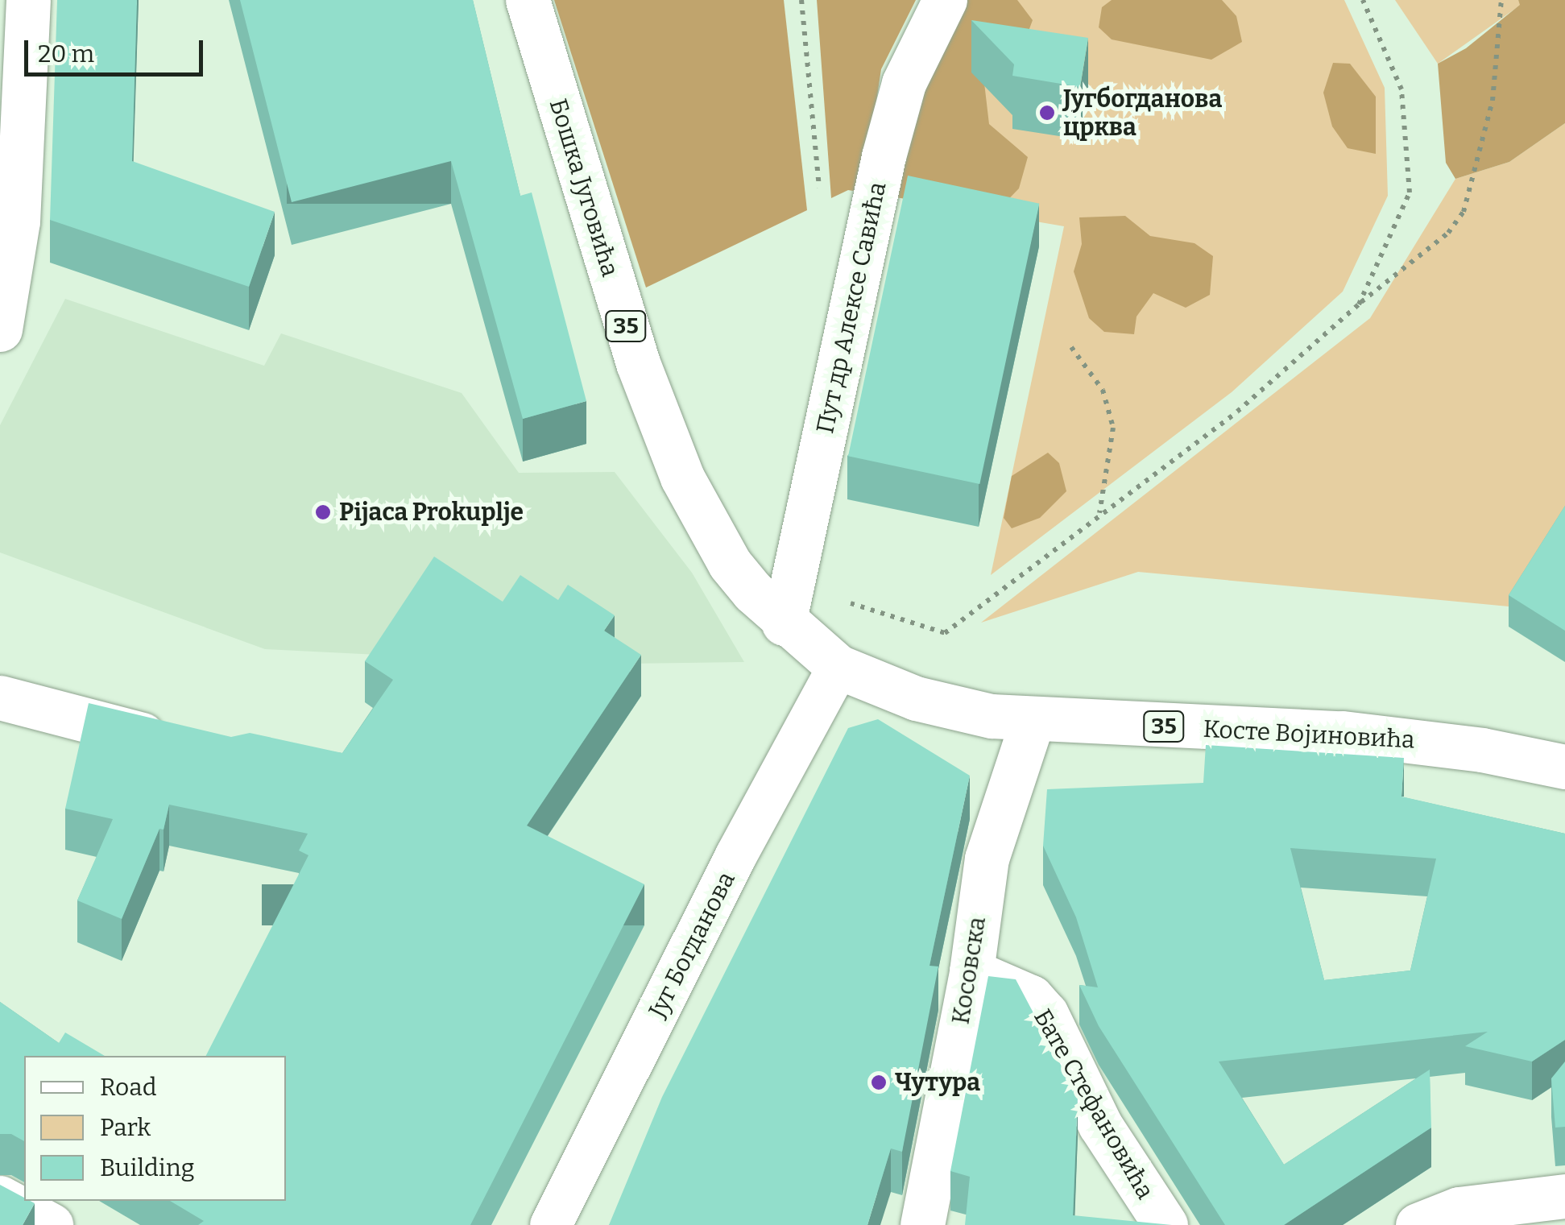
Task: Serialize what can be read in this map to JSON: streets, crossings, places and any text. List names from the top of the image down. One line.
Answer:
{"streets":{"street":["Бошка Југовића","Пут др Алексе Савића","35","Косте Војиновића","Југ Богданова","Косовска","Бате Стефановића"]},"crossings":[["Бошка Југовића","Пут др Алексе Савића"],["Бошка Југовића","Косте Војиновића"],["Пут др Алексе Савића","Косте Војиновића"],["Косте Војиновића","Југ Богданова"],["Косте Војиновића","Косовска"],["Косовска","Бате Стефановића"]],"places":["Југбогданова црква","Pijaca Prokuplje","Чутура"],"legend":["Road","Park","Building"],"scale_bar":"20 m"}
